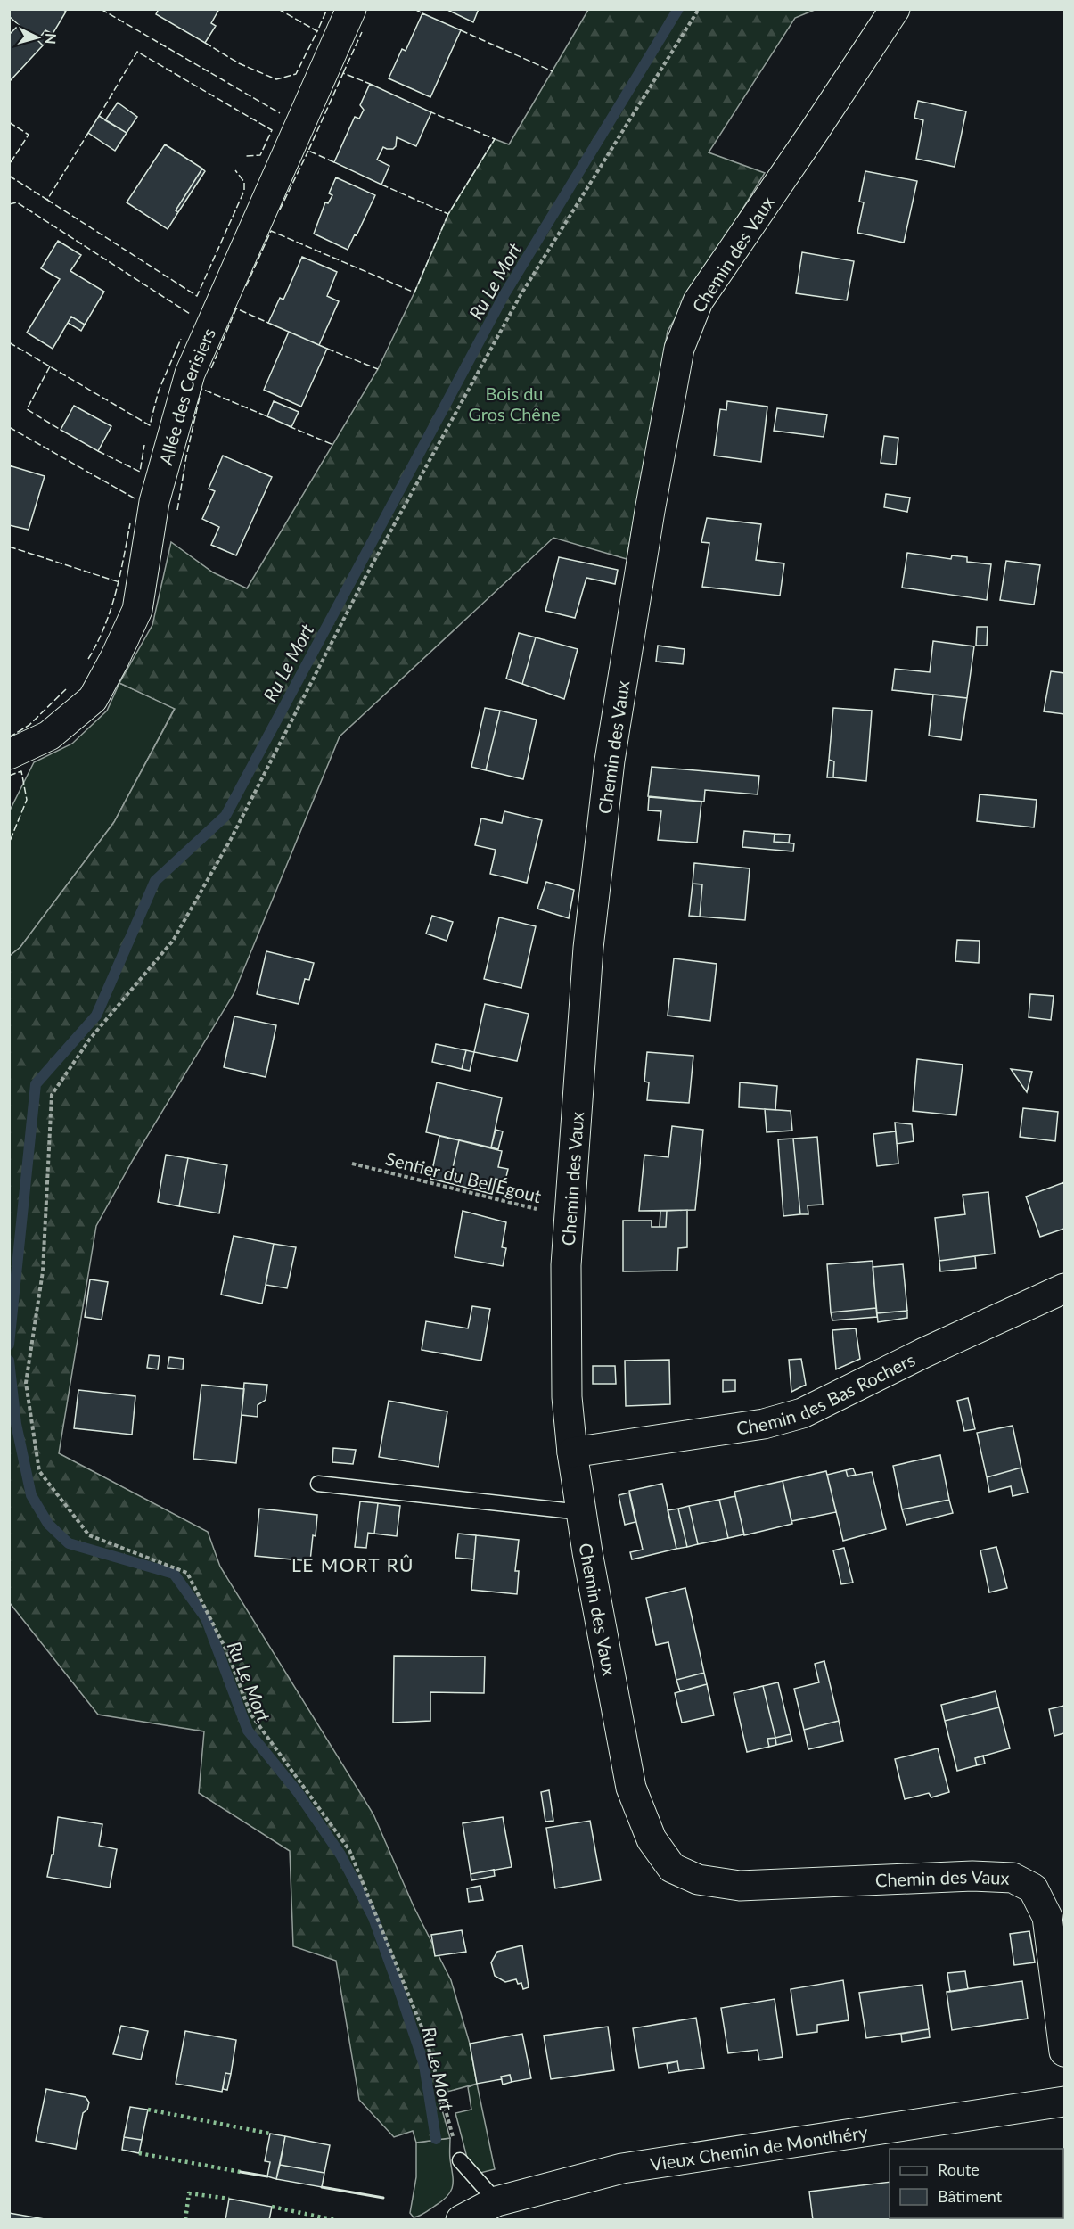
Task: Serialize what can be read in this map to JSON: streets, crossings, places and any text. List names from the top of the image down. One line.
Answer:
{"streets":{"street":["Chemin des Vaux","Allée des Cerisiers","Chemin des Bas Rochers","Vieux Chemin de Montlhéry"],"path":["Sentier du Bel Égout"]},"crossings":[["Chemin des Vaux","Sentier du Bel Égout"],["Chemin des Vaux","Chemin des Bas Rochers"]],"districts":["LE MORT RÛ"],"water":["Ru Le Mort"],"parks":["Bois du Gros Chêne"],"legend":["Route","Bâtiment"],"north":"right"}
